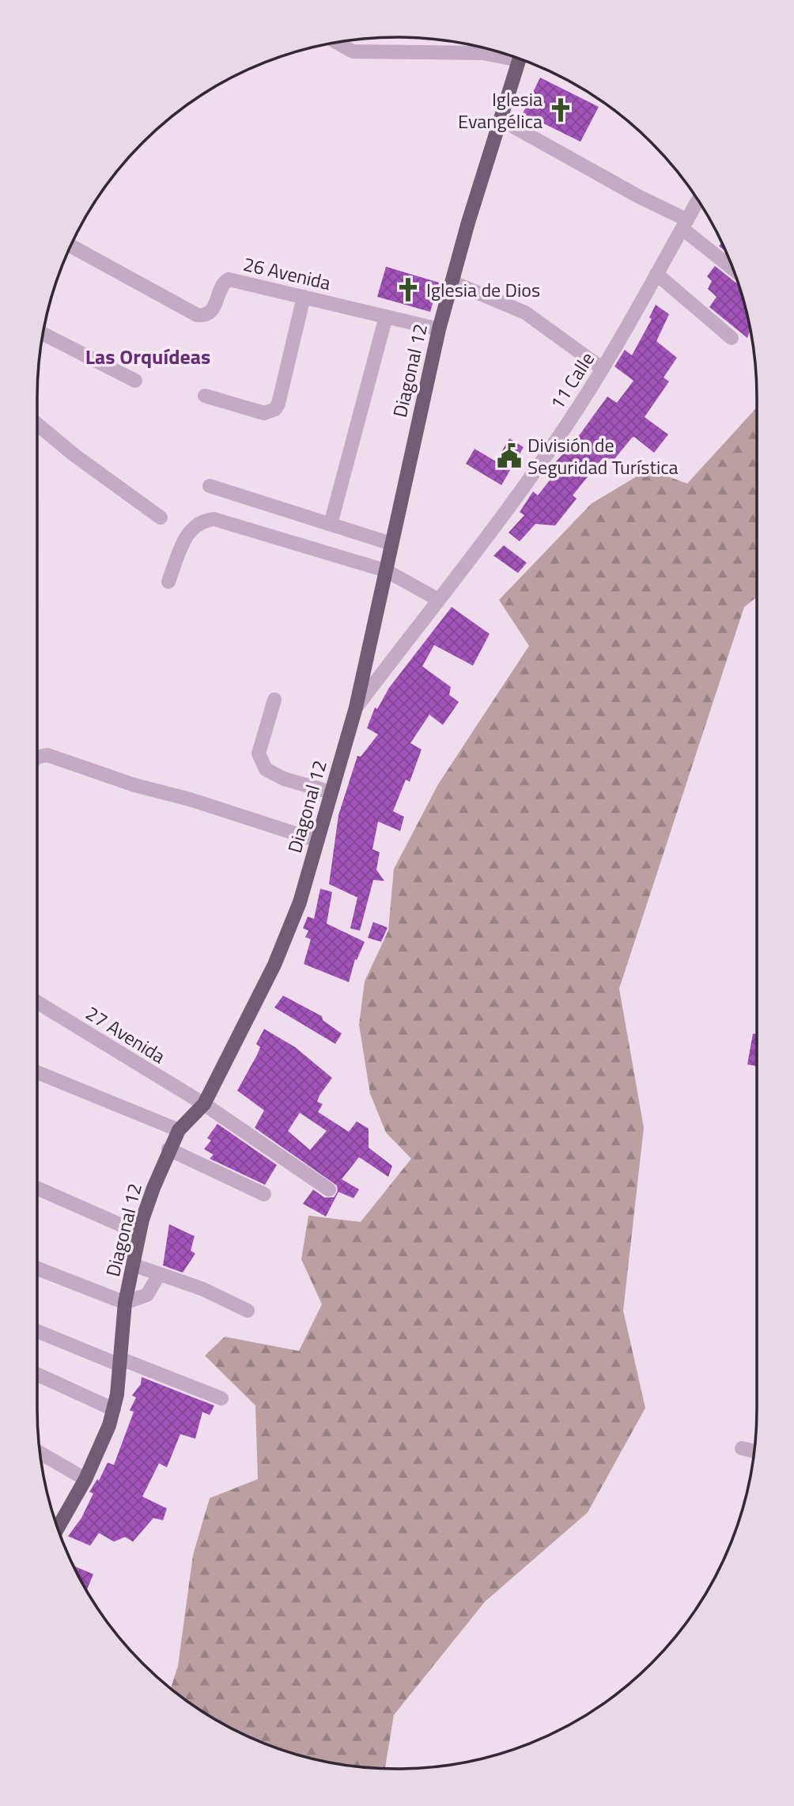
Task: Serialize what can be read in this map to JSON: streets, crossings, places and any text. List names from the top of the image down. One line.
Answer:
{"streets":{"main road":["Diagonal 12"],"street":["26 Avenida","11 Calle","27 Avenida"]},"crossings":[["26 Avenida","Diagonal 12"],["Diagonal 12","11 Calle"],["Diagonal 12","27 Avenida"]],"districts":["Las Orquídeas"],"places":{"church":["Iglesia Evangélica","Iglesia de Dios"],"public building":["División de Seguridad Turística"]}}
